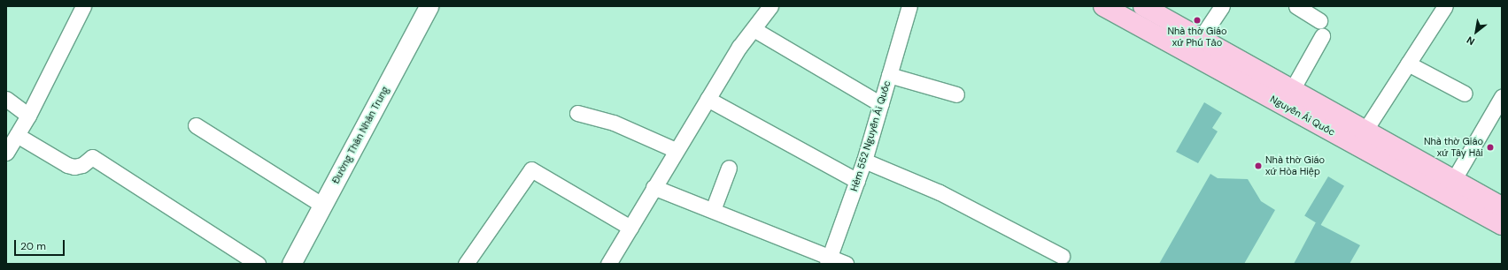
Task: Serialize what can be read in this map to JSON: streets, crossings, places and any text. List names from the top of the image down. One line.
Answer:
{"streets":{"main road":["Nguyễn Ái Quốc"],"street":["Đường Thân Nhân Trung","Hẻm 552 Nguyễn Ái Quốc"]},"places":["Nhà thờ Giáo xứ Phú Tảo","Nhà thờ Giáo xứ Tây Hải","Nhà thờ Giáo xứ Hòa Hiệp"],"scale_bar":"20 m","north":"bottom left"}
